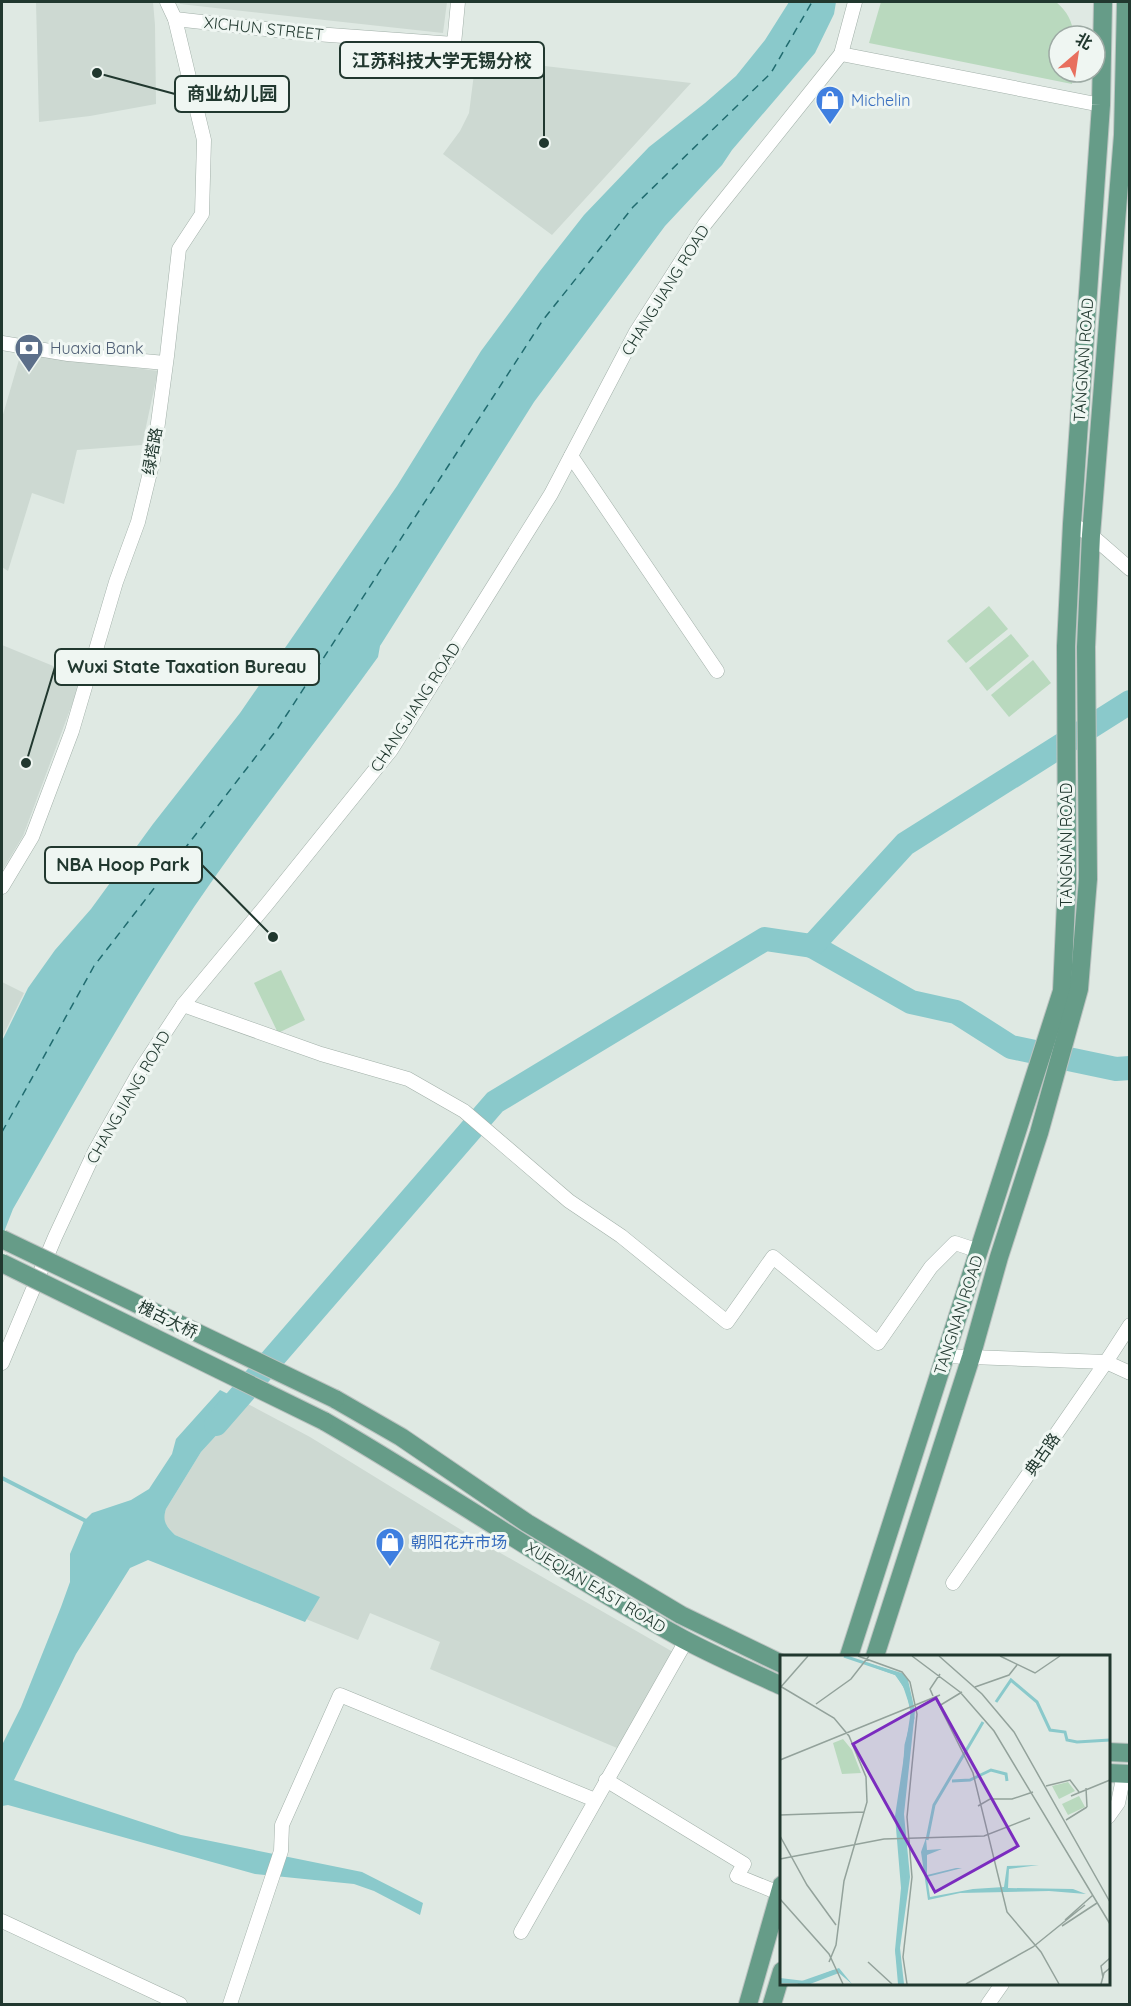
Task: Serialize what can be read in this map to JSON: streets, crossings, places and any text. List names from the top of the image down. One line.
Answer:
{"streets":{"main road":["TANGNAN ROAD","槐古大桥","XUEQIAN EAST ROAD"],"street":["XICHUN STREET","CHANGJIANG ROAD","绿塔路","典古路"]},"crossings":[["XICHUN STREET","绿塔路"],["槐古大桥","XUEQIAN EAST ROAD"]],"places":{"other":["商业幼儿园","江苏科技大学无锡分校","Wuxi State Taxation Bureau","NBA Hoop Park"],"shop":["Michelin","朝阳花卉市场"],"bank":["Huaxia Bank"]},"north":"top right"}
